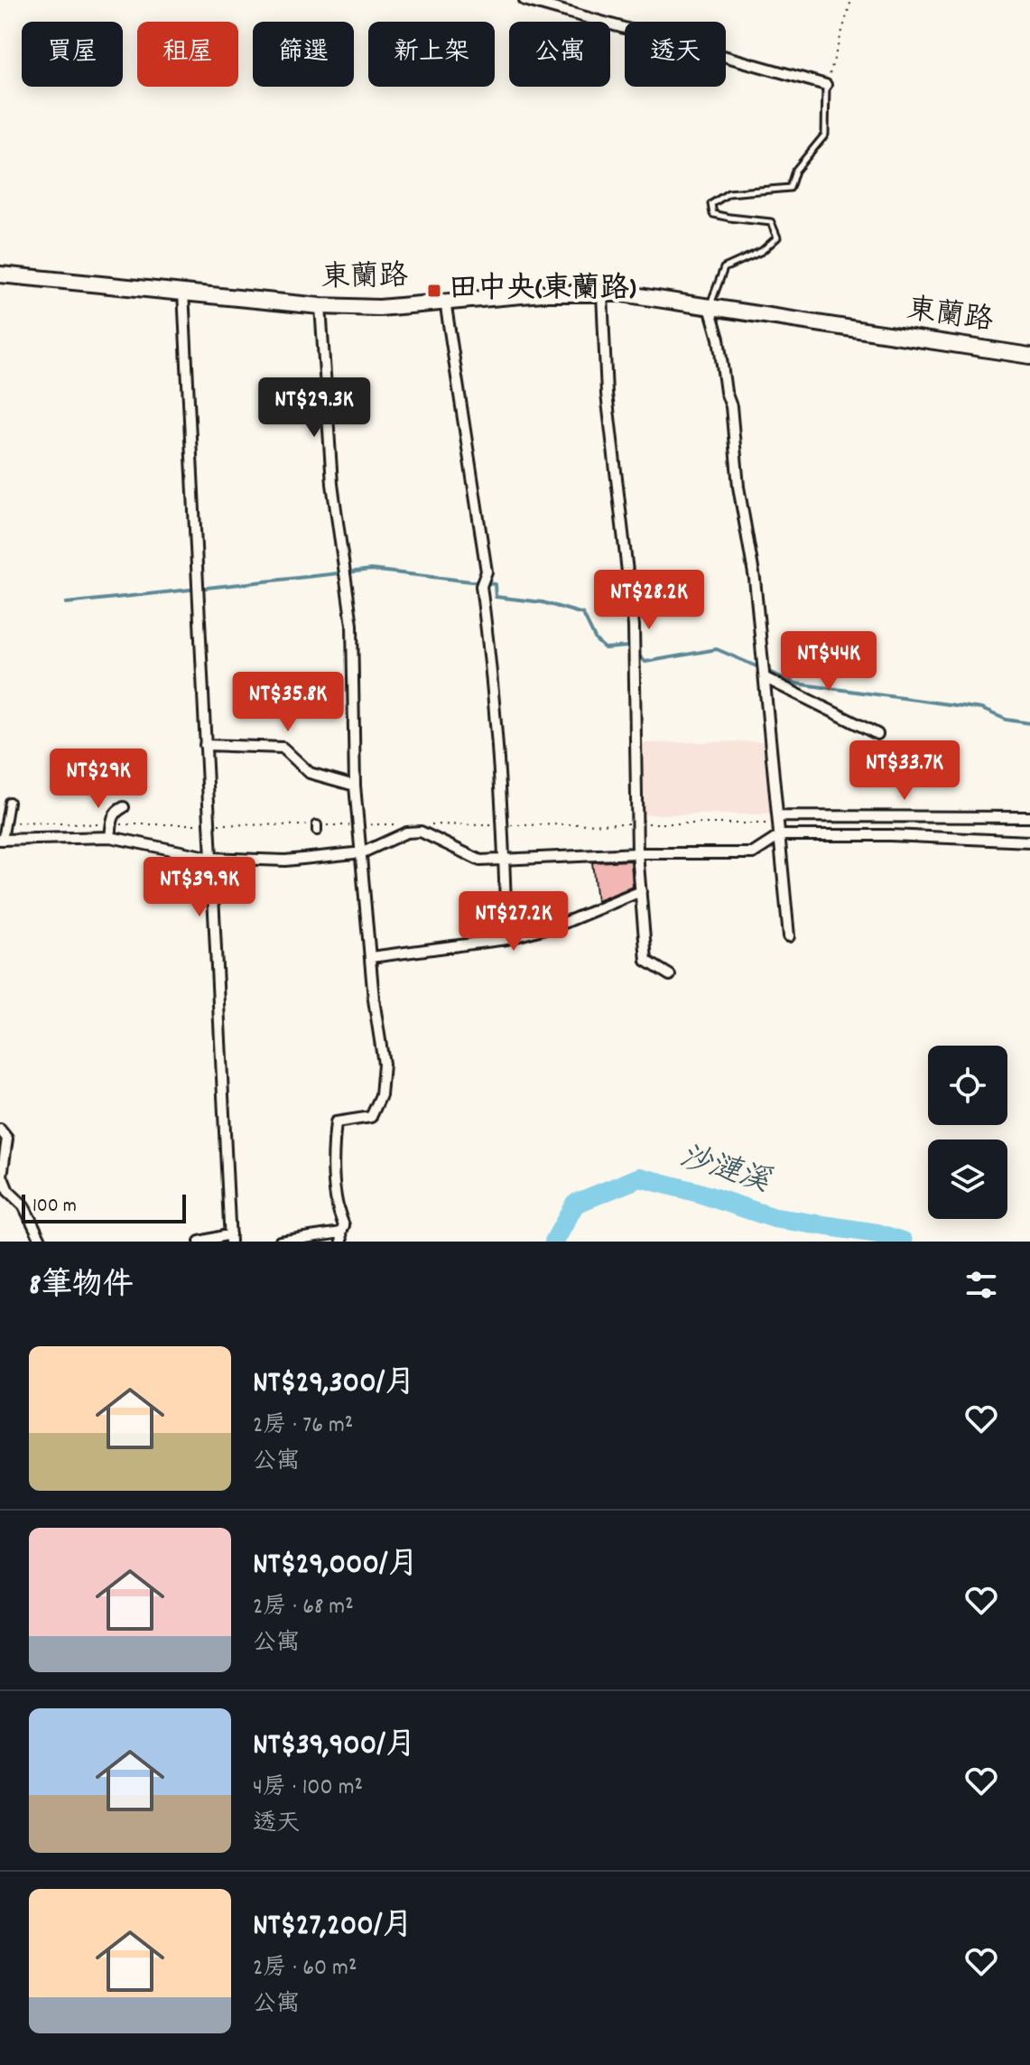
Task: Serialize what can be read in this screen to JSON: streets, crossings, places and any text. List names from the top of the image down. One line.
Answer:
{"streets":{"main road":["東蘭路"]},"water":["沙漣溪"],"places":{"transit":["田中央(東蘭路)"]},"scale_bar":"100 m","page":{"chip":["買屋","租屋","篩選","新上架","公寓","透天"],"price":["NT$29.3K","NT$28.2K","NT$44K","NT$35.8K","NT$33.7K","NT$29K","NT$39.9K","NT$27.2K"],"scale":"100 m","heading":"8筆物件","list":[{"name":"NT$29,300/月","note":"2房 · 76 m² · 公寓"},{"name":"NT$29,000/月","note":"2房 · 68 m² · 公寓"},{"name":"NT$39,900/月","note":"4房 · 100 m² · 透天"},{"name":"NT$27,200/月","note":"2房 · 60 m² · 公寓"}]}}
